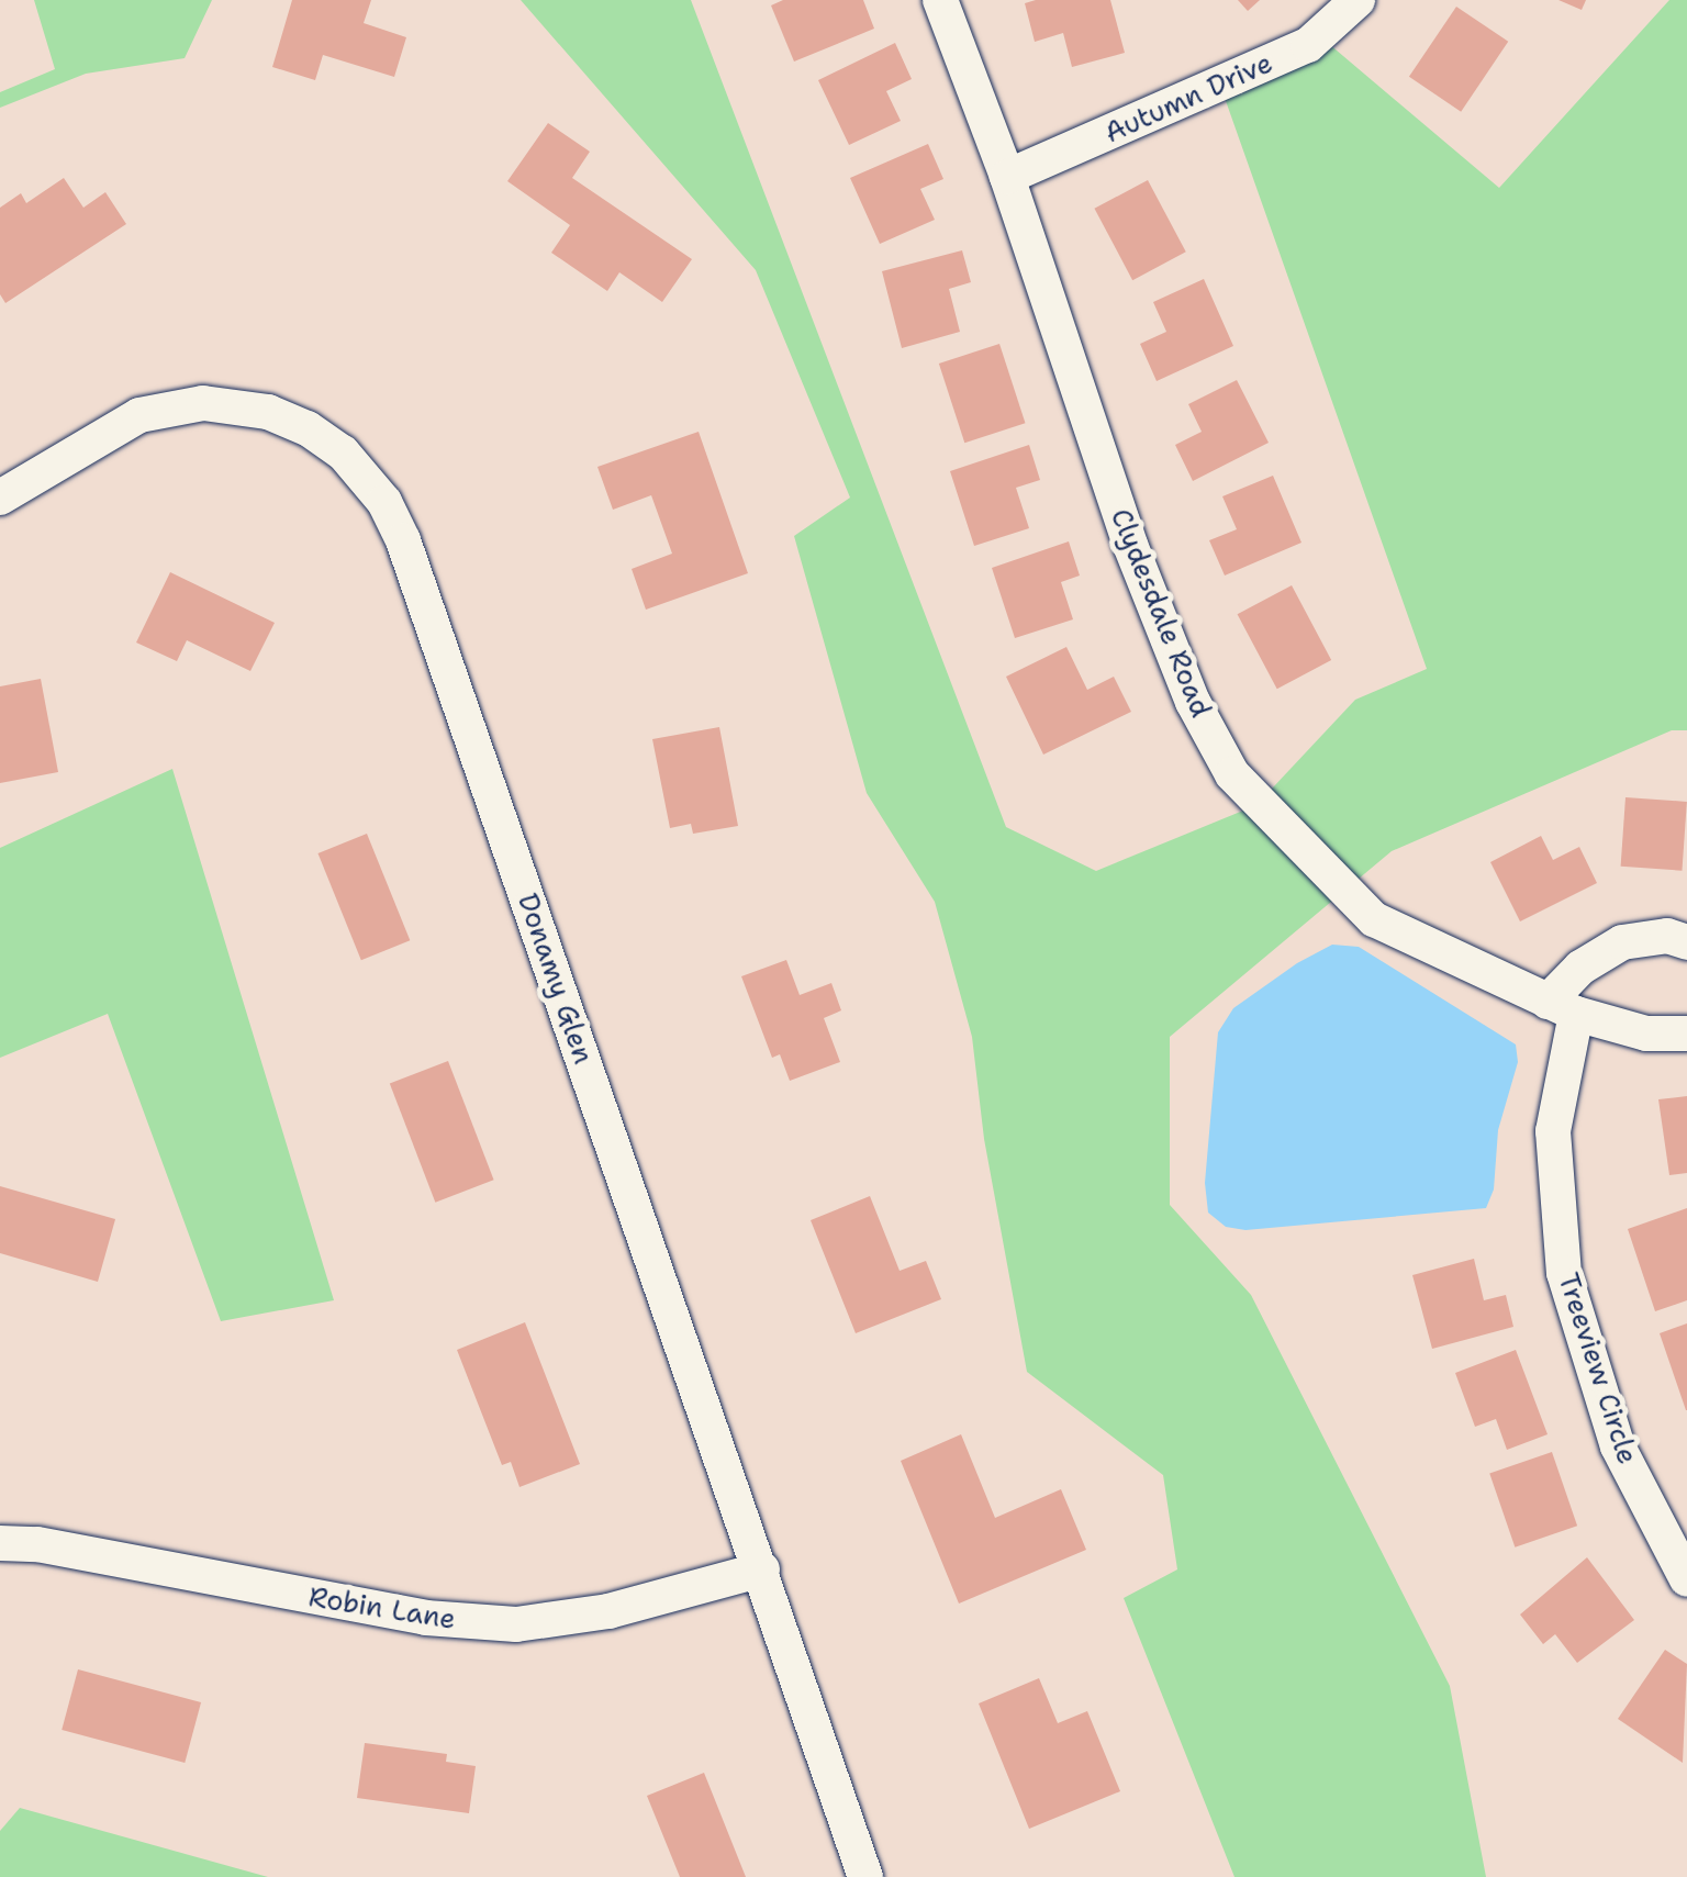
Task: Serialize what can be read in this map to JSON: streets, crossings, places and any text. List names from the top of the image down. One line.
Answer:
{"streets":{"street":["Autumn Drive","Clydesdale Road","Donamy Glen","Treeview Circle","Robin Lane"]},"crossings":[["Autumn Drive","Clydesdale Road"],["Clydesdale Road","Treeview Circle"],["Donamy Glen","Robin Lane"]]}
